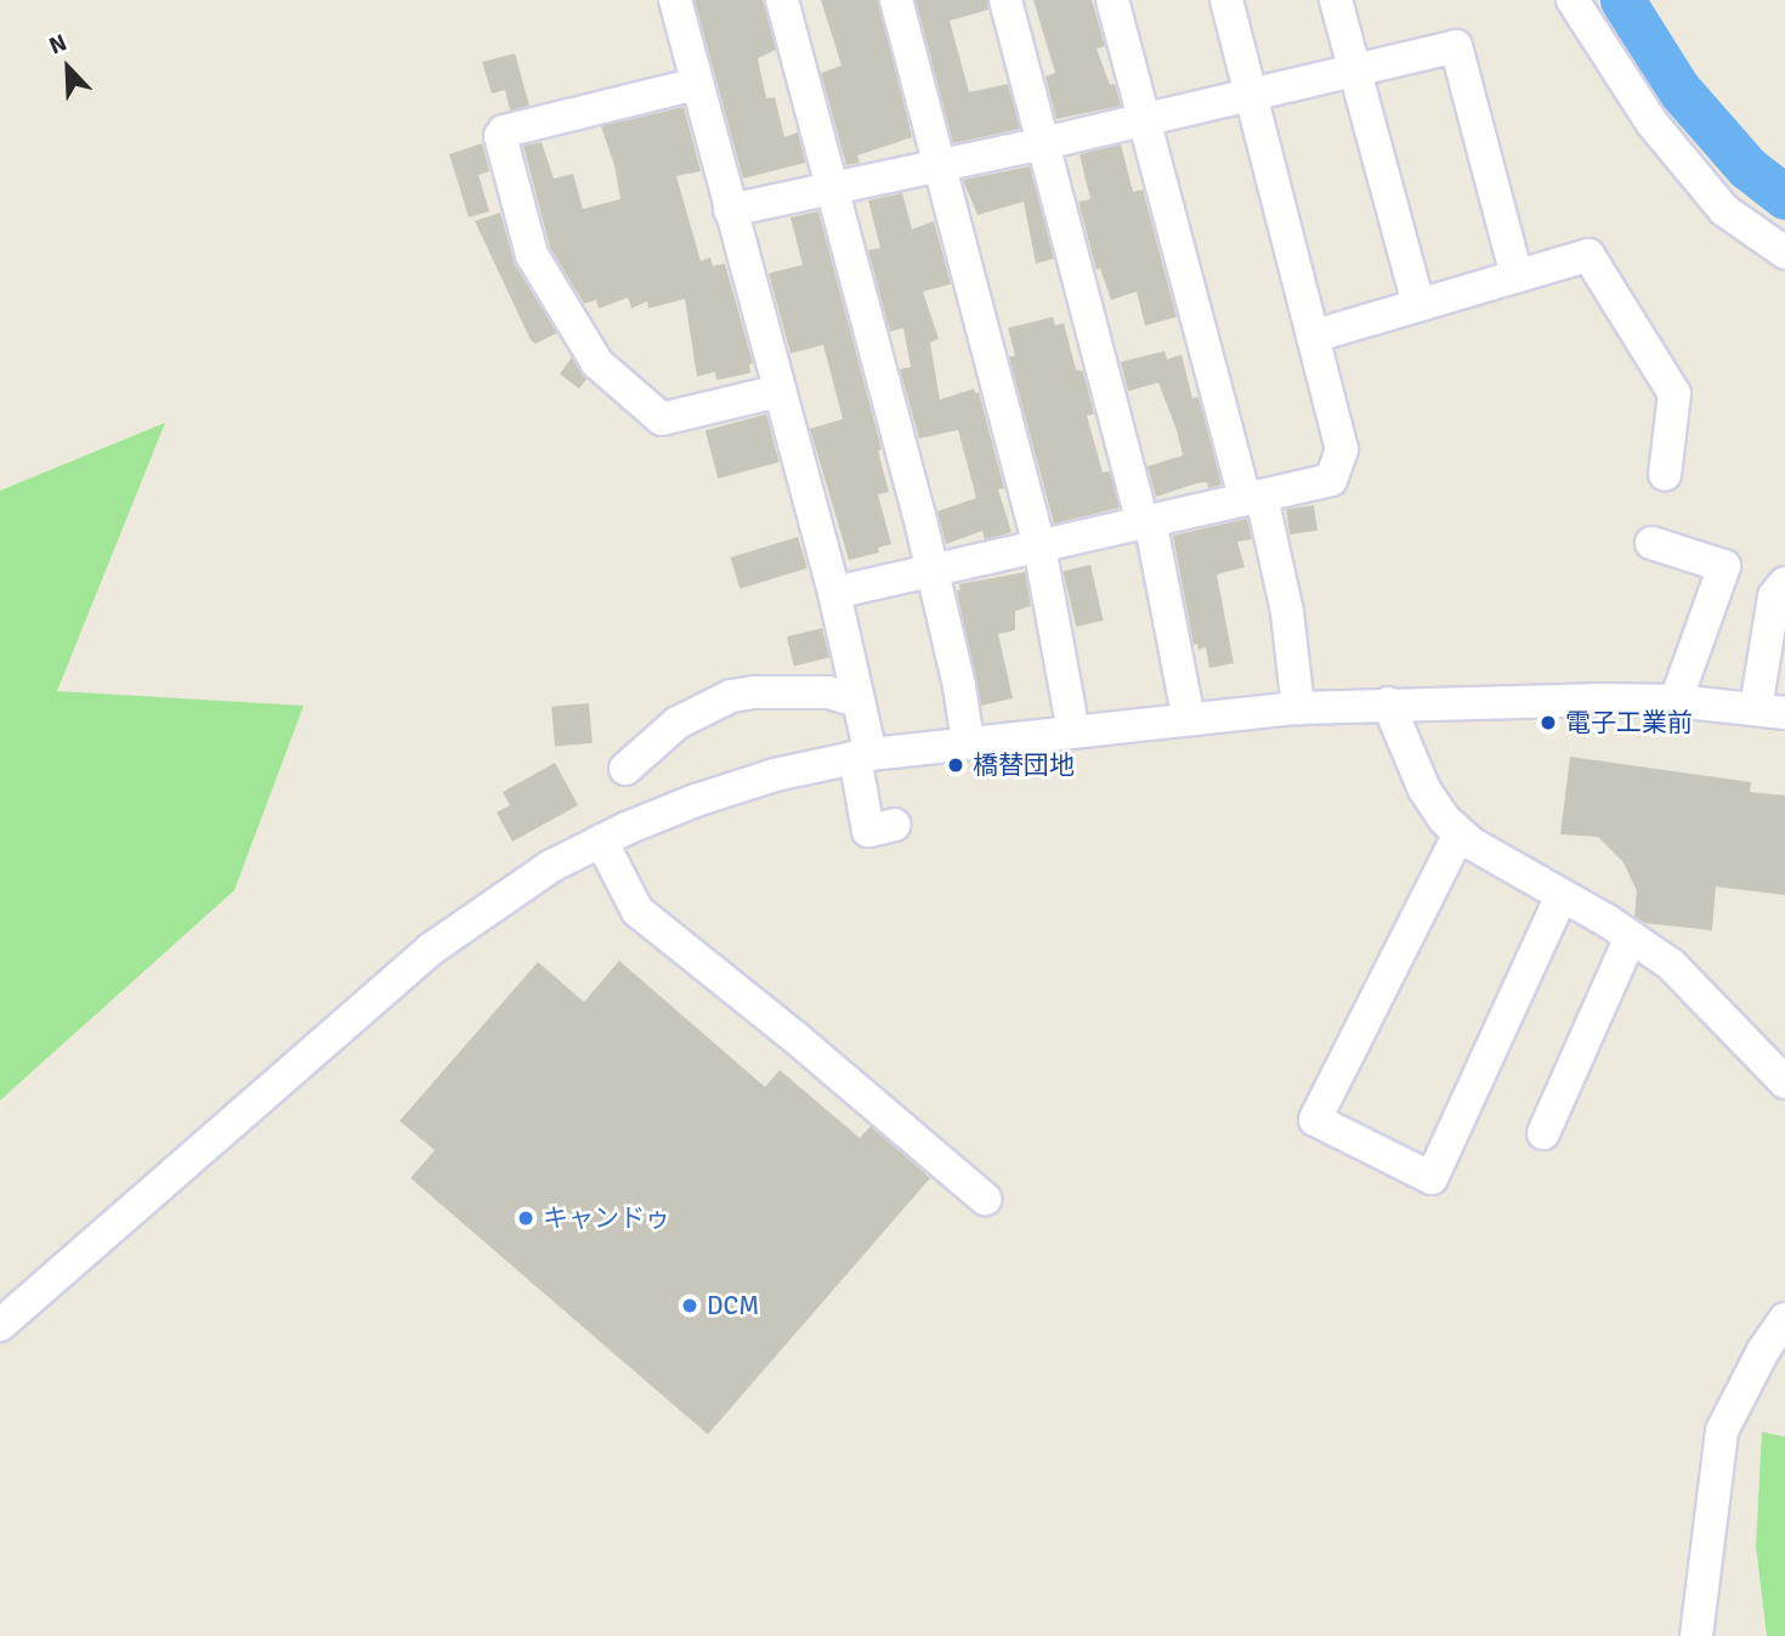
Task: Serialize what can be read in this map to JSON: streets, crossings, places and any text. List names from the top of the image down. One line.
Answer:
{"places":["電子工業前","橋替団地","キャンドゥ","DCM"],"north":"top left"}
